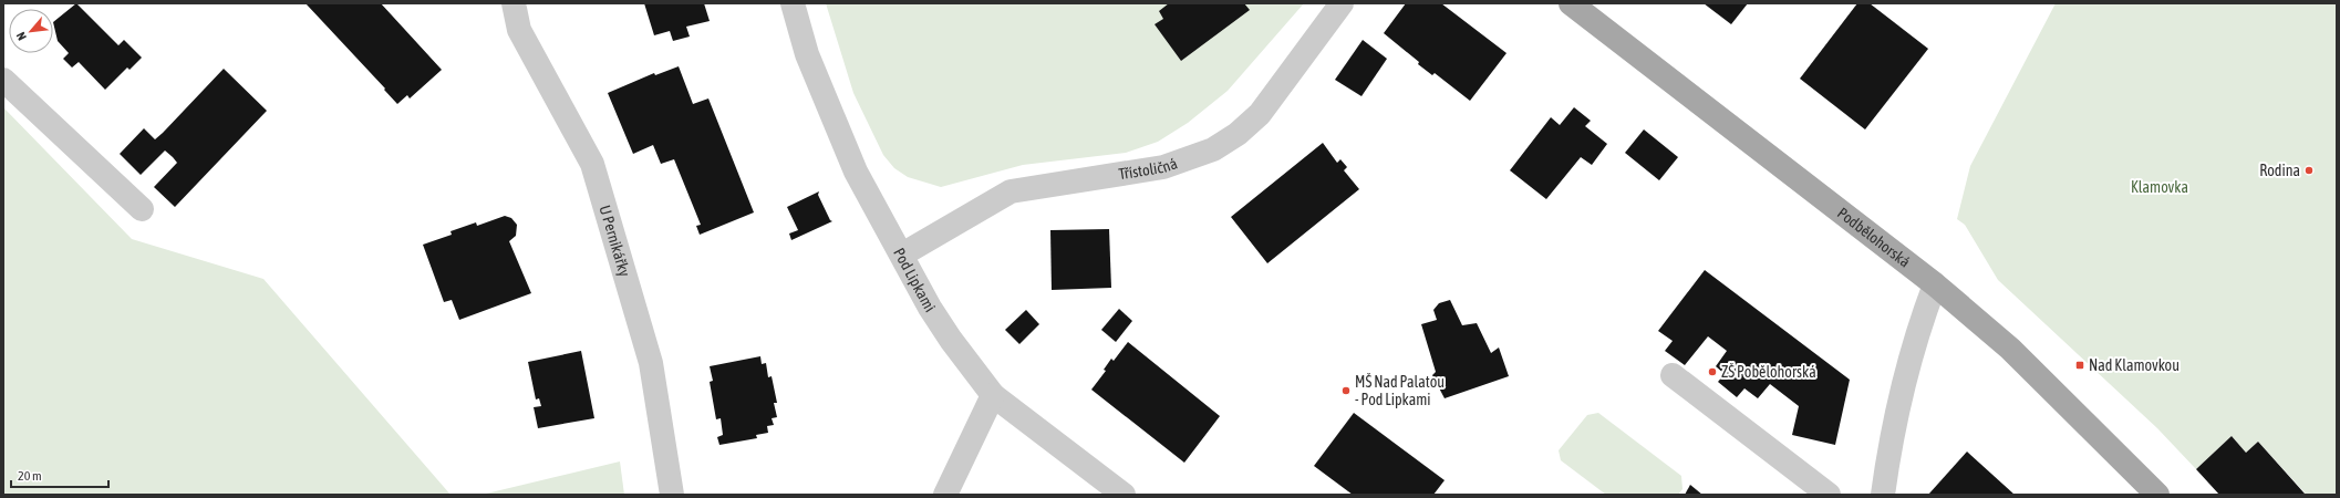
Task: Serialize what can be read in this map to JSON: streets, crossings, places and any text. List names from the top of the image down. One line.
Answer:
{"streets":{"main road":["Podbělohorská"],"street":["Třístoličná","U Pernikářky","Pod Lipkami"]},"crossings":[["Třístoličná","Pod Lipkami"]],"parks":["Klamovka"],"places":{"other":["Rodina","ZŠ Pobělohorská","MŠ Nad Palatou - Pod Lipkami"],"transit":["Nad Klamovkou"]},"scale_bar":"20 m","north":"bottom left"}
